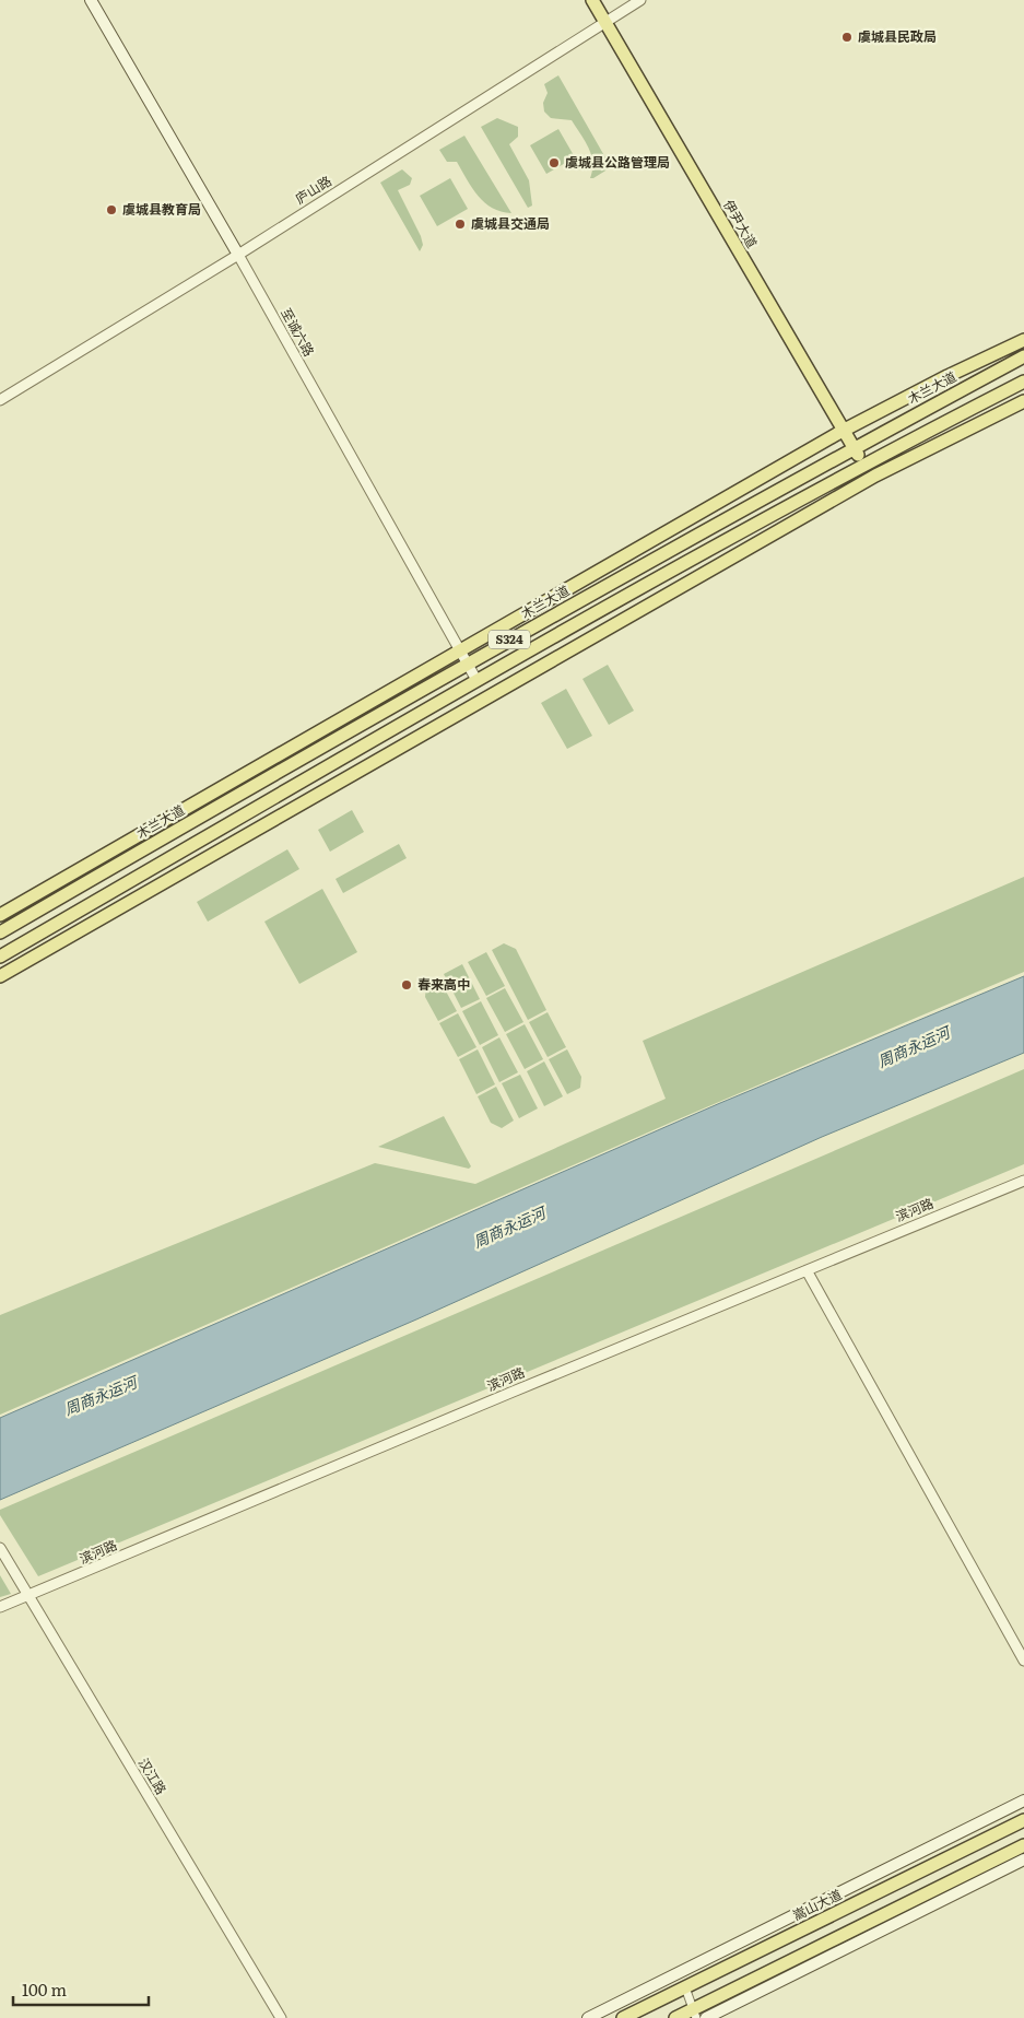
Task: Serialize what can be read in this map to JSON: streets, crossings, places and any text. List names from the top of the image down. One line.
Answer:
{"streets":{"main road":["伊尹大道","至诚六路","木兰大道","S324","嵩山大道"],"street":["庐山路","滨河路","汉江路"]},"crossings":[["庐山路","伊尹大道"],["庐山路","至诚六路"],["伊尹大道","木兰大道"],["伊尹大道","S324"],["至诚六路","木兰大道"],["至诚六路","S324"],["滨河路","汉江路"]],"water":["周商永运河"],"places":["虞城县民政局","虞城县公路管理局","虞城县教育局","虞城县交通局","春来高中"],"scale_bar":"100 m"}
